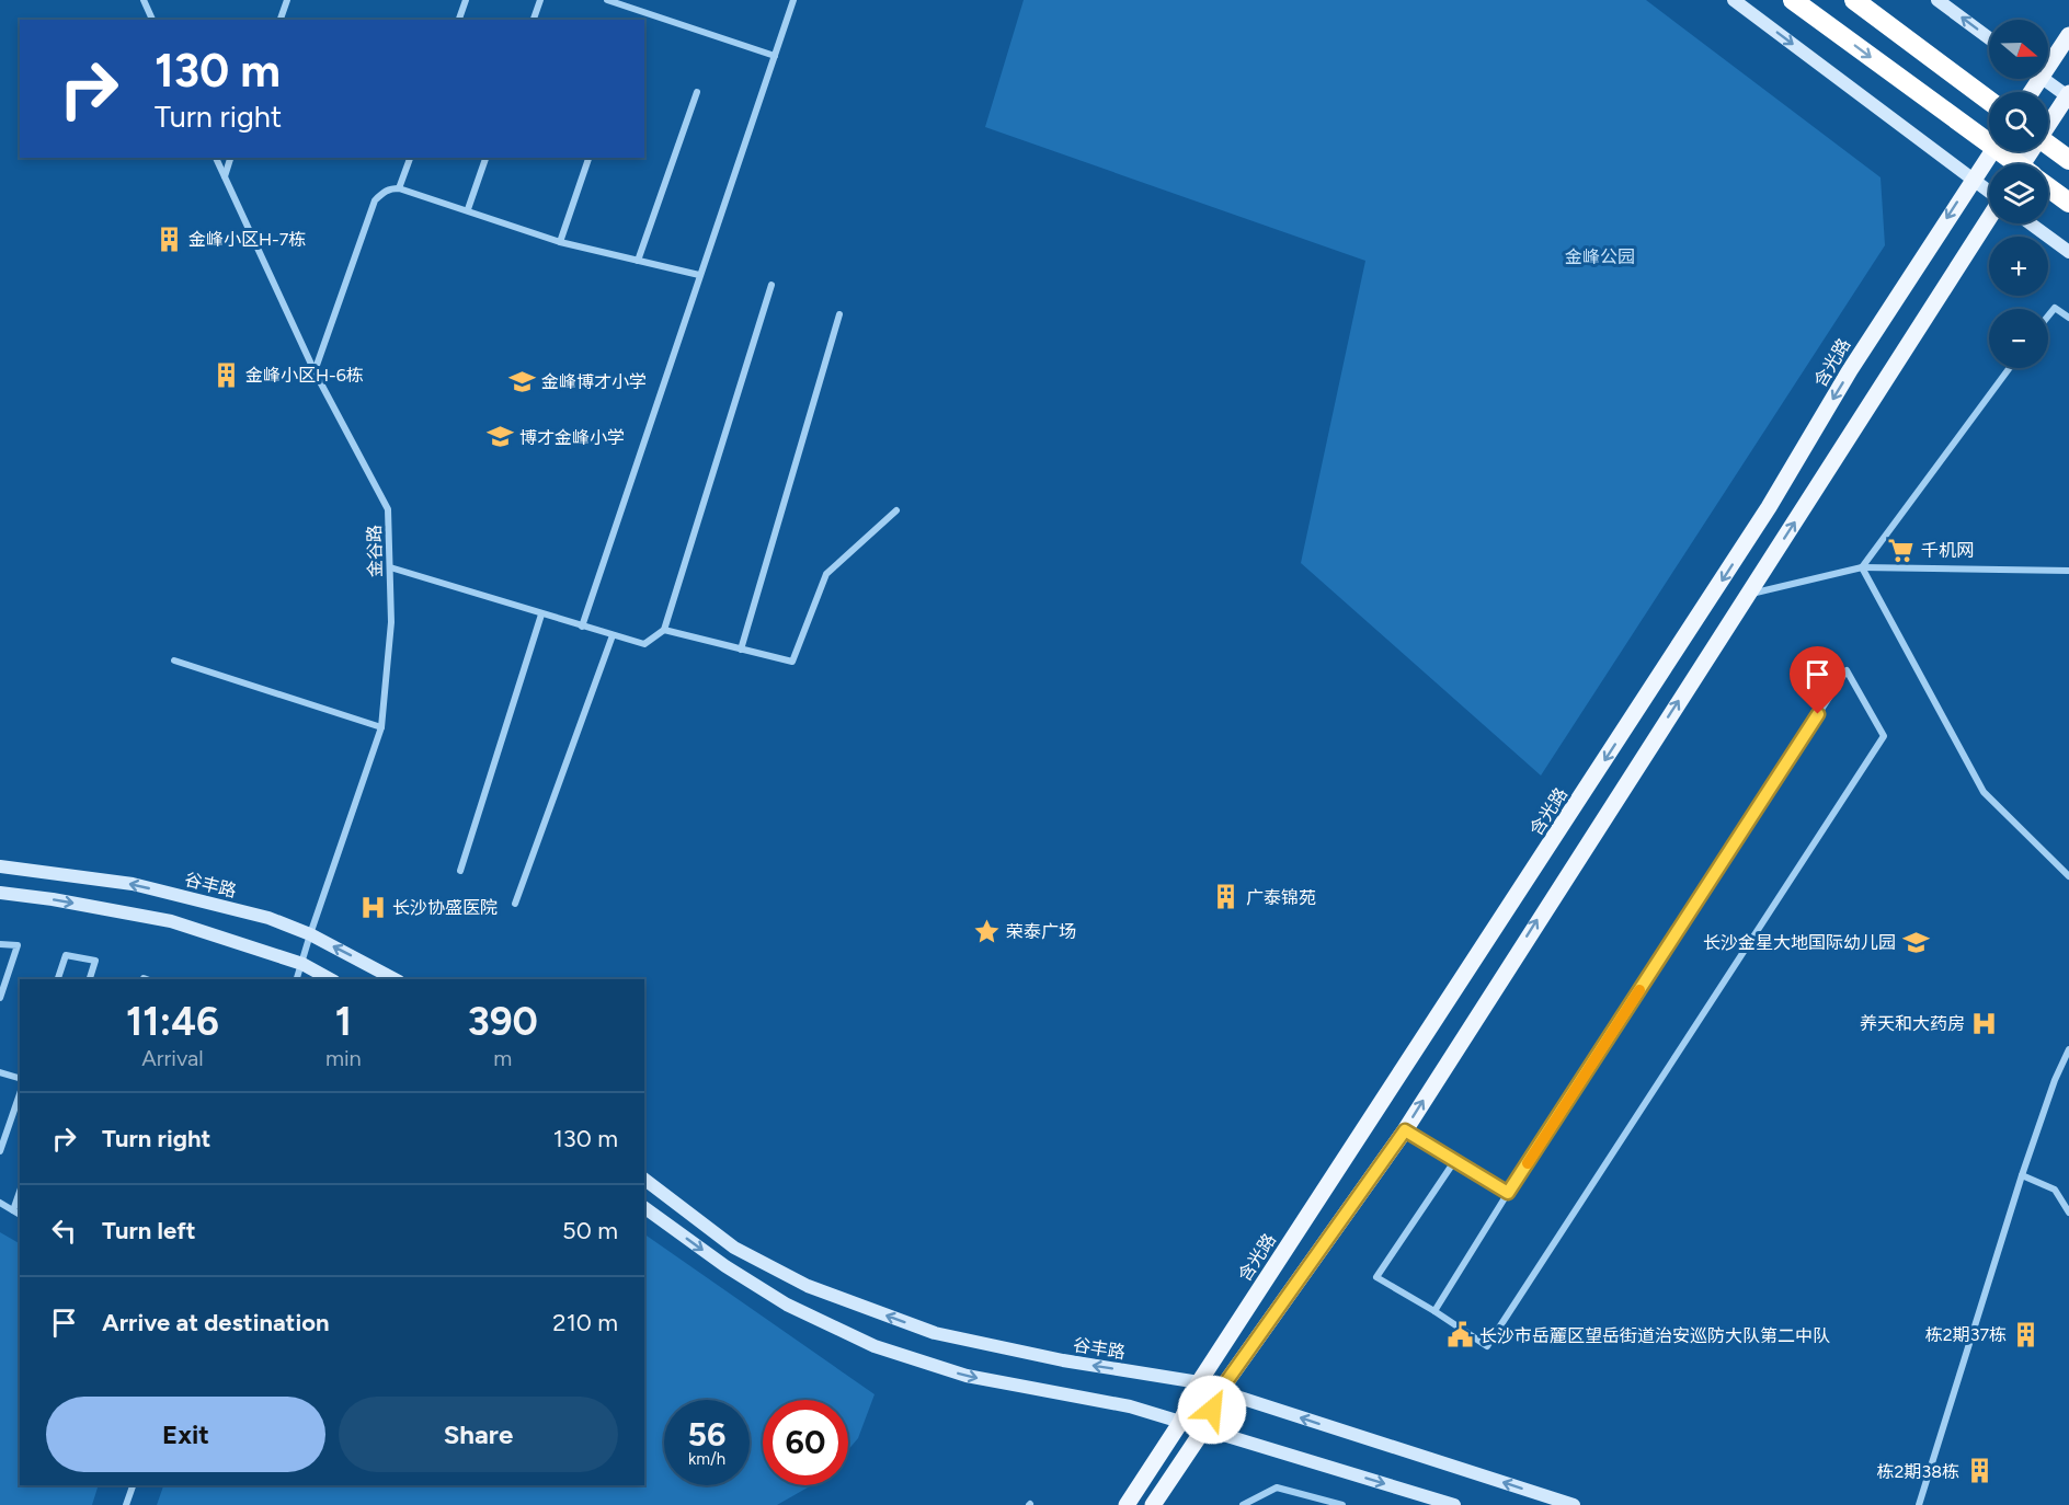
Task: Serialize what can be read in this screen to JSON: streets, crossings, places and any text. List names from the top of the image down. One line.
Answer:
{"streets":{"main road":["含光路"],"street":["金谷路","谷丰路"]},"crossings":[["含光路","谷丰路"],["金谷路","谷丰路"]],"parks":["金峰公园"],"places":{"building":["金峰小区H-7栋","金峰小区H-6栋","广泰锦苑","栋2期37栋","栋2期38栋"],"school or university":["金峰博才小学","博才金峰小学","长沙金星大地国际幼儿园"],"supermarket":["千机网"],"hospital":["长沙协盛医院","养天和大药房"],"place":["荣泰广场"],"public building":["长沙市岳麓区望岳街道治安巡防大队第二中队"]},"north":"right","page":{"map_buttons":["+","−"],"turn":["130 m","Turn right"],"eta":["11:46","Arrival","1","min","390","m"],"list":[{"name":"Turn right","value":"130 m"},{"name":"Turn left","value":"50 m"},{"name":"Arrive at destination","value":"210 m"}],"buttons":["Exit","Share"],"speed":"56 km/h","limit":"60"}}
